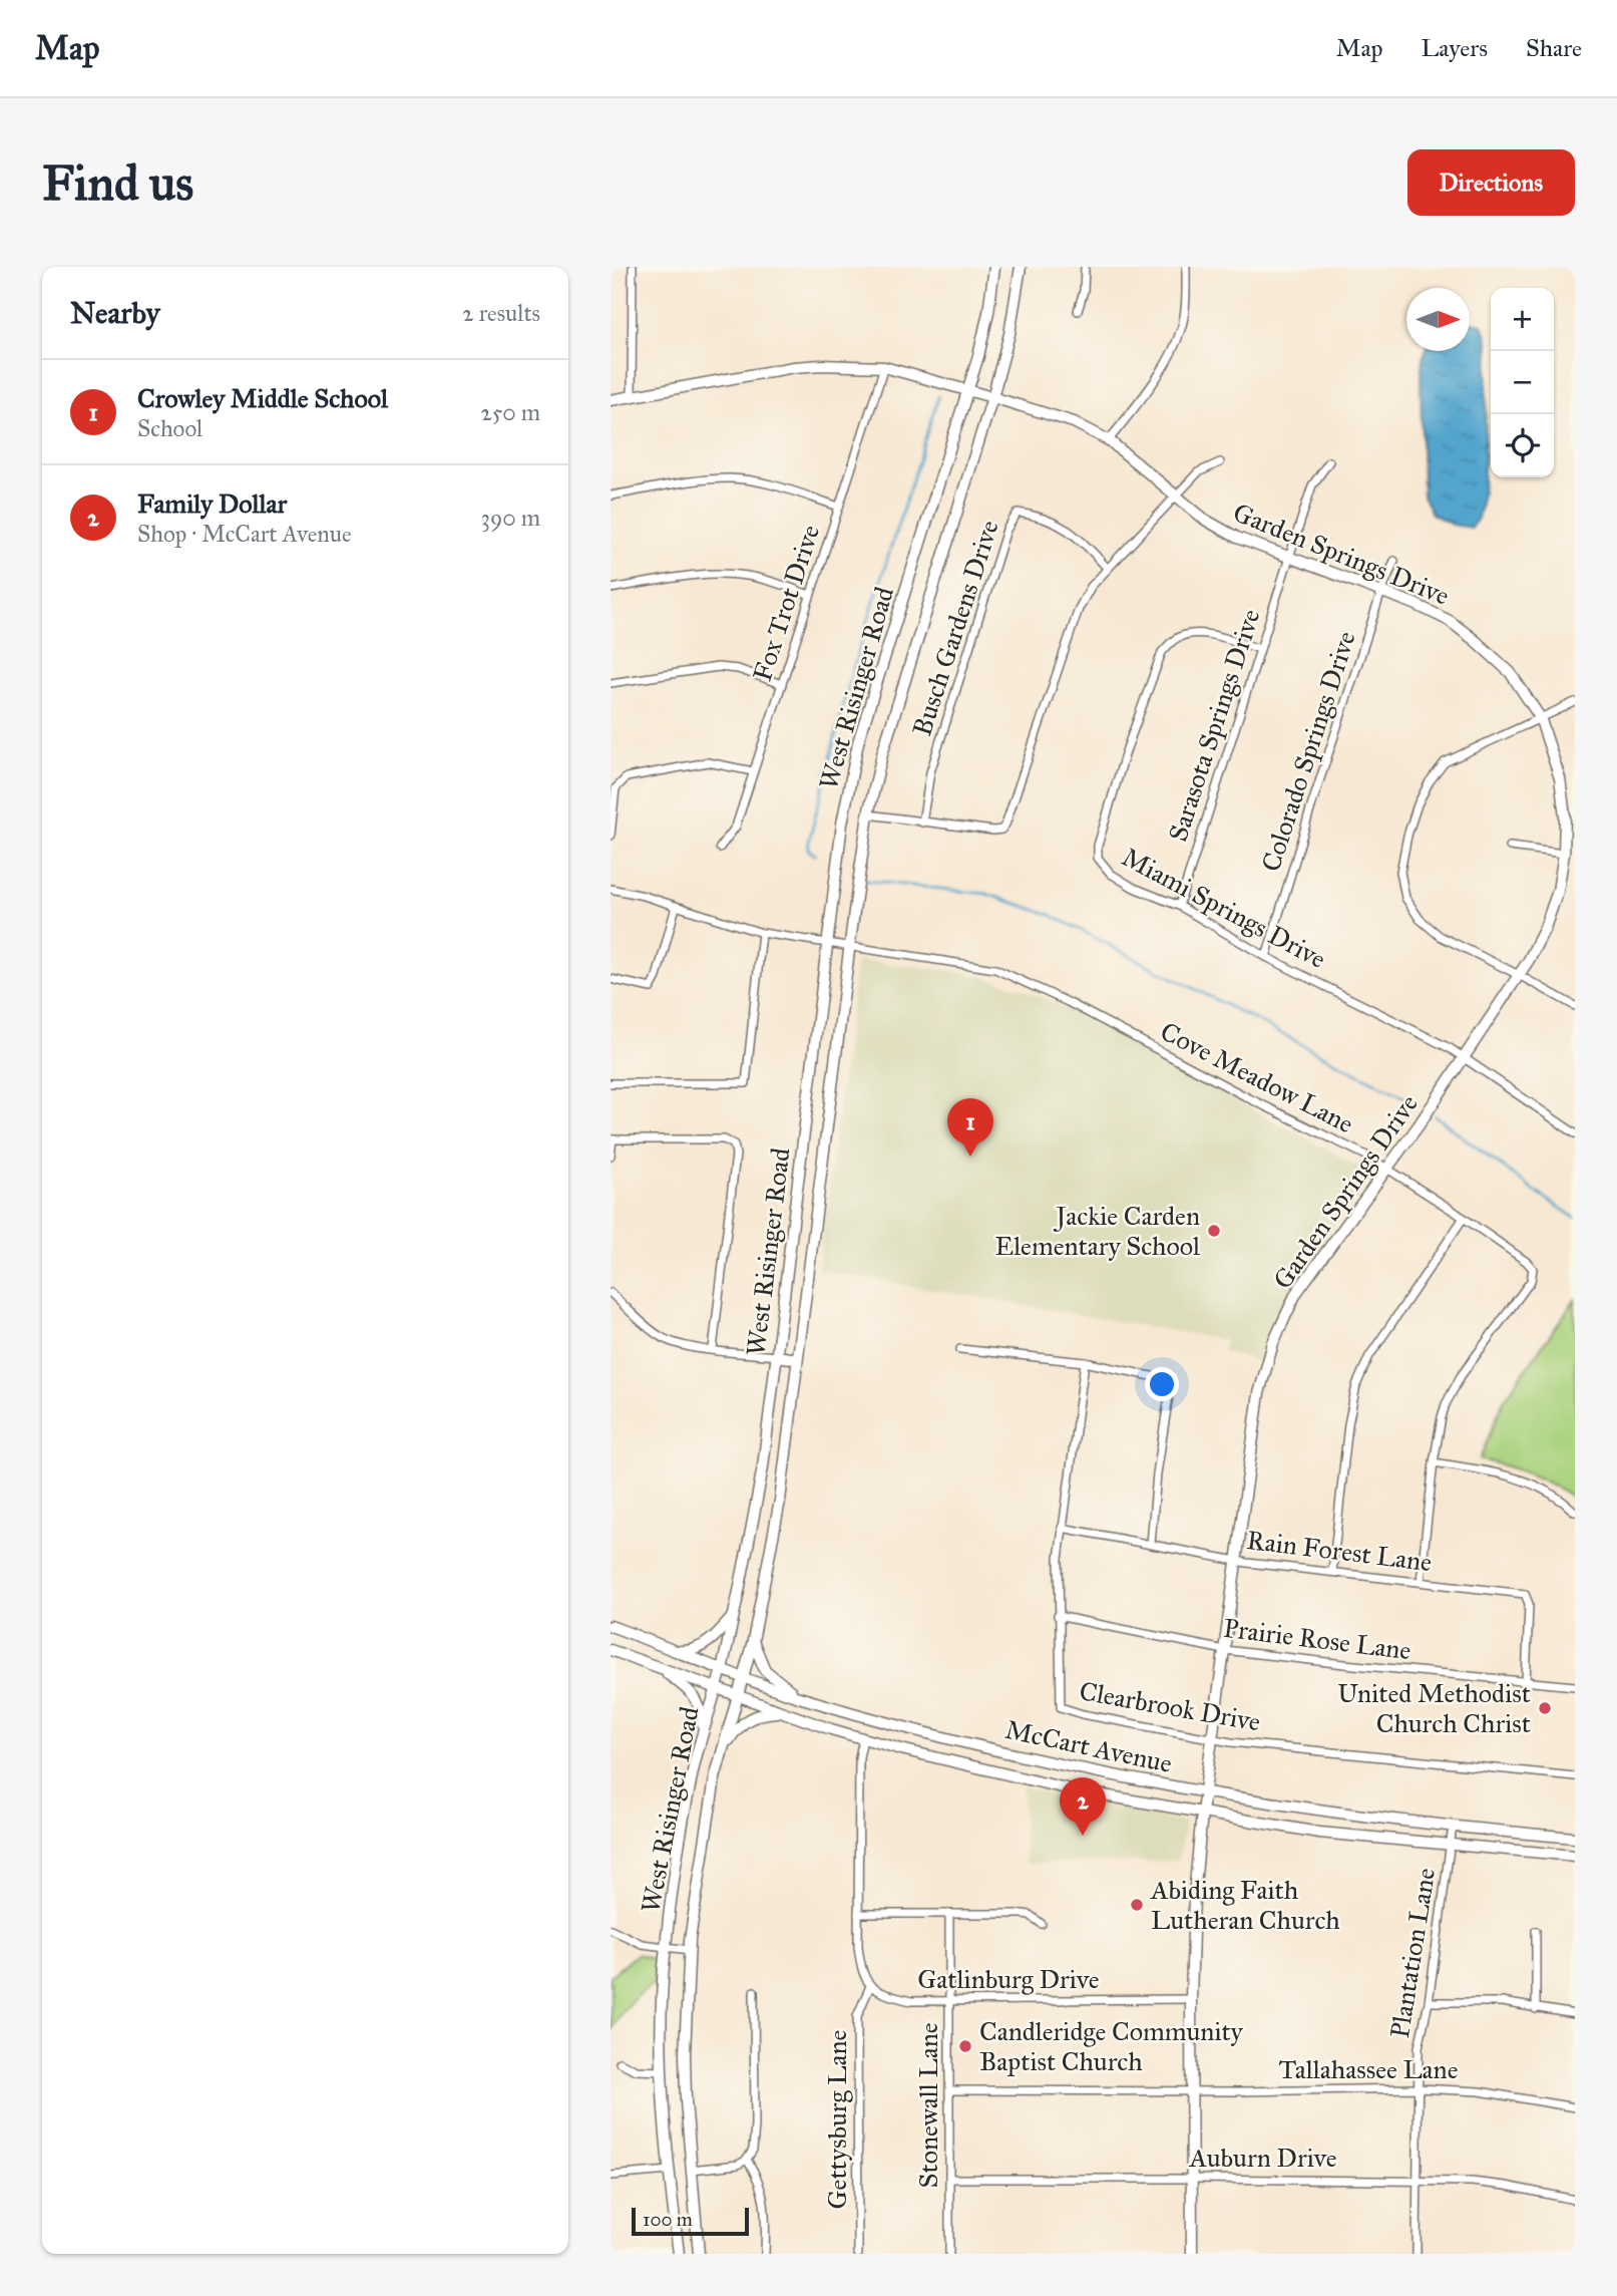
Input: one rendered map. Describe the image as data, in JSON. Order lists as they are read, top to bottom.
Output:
{
  "streets": {
    "main road": ["Garden Springs Drive", "West Risinger Road", "McCart Avenue"],
    "street": [
      "Fox Trot Drive",
      "Busch Gardens Drive",
      "Sarasota Springs Drive",
      "Colorado Springs Drive",
      "Miami Springs Drive",
      "Cove Meadow Lane",
      "Rain Forest Lane",
      "Prairie Rose Lane",
      "Clearbrook Drive",
      "Plantation Lane",
      "Gatlinburg Drive",
      "Tallahassee Lane",
      "Stonewall Lane",
      "Gettysburg Lane",
      "Auburn Drive"
    ]
  },
  "crossings": [
    ["Garden Springs Drive", "Fox Trot Drive"],
    ["Garden Springs Drive", "West Risinger Road"],
    ["Garden Springs Drive", "Sarasota Springs Drive"],
    ["Garden Springs Drive", "Colorado Springs Drive"],
    ["Garden Springs Drive", "Miami Springs Drive"],
    ["Garden Springs Drive", "Cove Meadow Lane"],
    ["Garden Springs Drive", "Rain Forest Lane"],
    ["Garden Springs Drive", "Prairie Rose Lane"],
    ["Garden Springs Drive", "Clearbrook Drive"],
    ["Garden Springs Drive", "McCart Avenue"],
    ["Garden Springs Drive", "Gatlinburg Drive"],
    ["Garden Springs Drive", "Tallahassee Lane"],
    ["Garden Springs Drive", "Auburn Drive"],
    ["West Risinger Road", "Cove Meadow Lane"],
    ["West Risinger Road", "McCart Avenue"],
    ["Sarasota Springs Drive", "Miami Springs Drive"],
    ["Colorado Springs Drive", "Miami Springs Drive"],
    ["Cove Meadow Lane", "Rain Forest Lane"],
    ["Rain Forest Lane", "Prairie Rose Lane"],
    ["Rain Forest Lane", "Clearbrook Drive"],
    ["Prairie Rose Lane", "Clearbrook Drive"],
    ["McCart Avenue", "Plantation Lane"],
    ["Plantation Lane", "Tallahassee Lane"],
    ["Plantation Lane", "Auburn Drive"],
    ["Gatlinburg Drive", "Stonewall Lane"],
    ["Gatlinburg Drive", "Gettysburg Lane"],
    ["Tallahassee Lane", "Stonewall Lane"],
    ["Stonewall Lane", "Auburn Drive"]
  ],
  "places": [
    "Jackie Carden Elementary School",
    "United Methodist Church Christ",
    "Abiding Faith Lutheran Church",
    "Candleridge Community Baptist Church"
  ],
  "scale_bar": "100 m",
  "north": "right",
  "page": {
    "header": "Map",
    "nav": ["Map", "Layers", "Share"],
    "buttons": "Directions",
    "title": "Find us",
    "heading": ["Nearby", "2 results"],
    "map_buttons": ["+", "−"],
    "list": [
      {
        "mark": "1",
        "name": "Crowley Middle School",
        "note": "School",
        "value": "250 m"
      },
      {
        "mark": "2",
        "name": "Family Dollar",
        "note": "Shop · McCart Avenue",
        "value": "390 m"
      }
    ],
    "pins": ["1", "2"],
    "scale": "100 m"
  }
}
